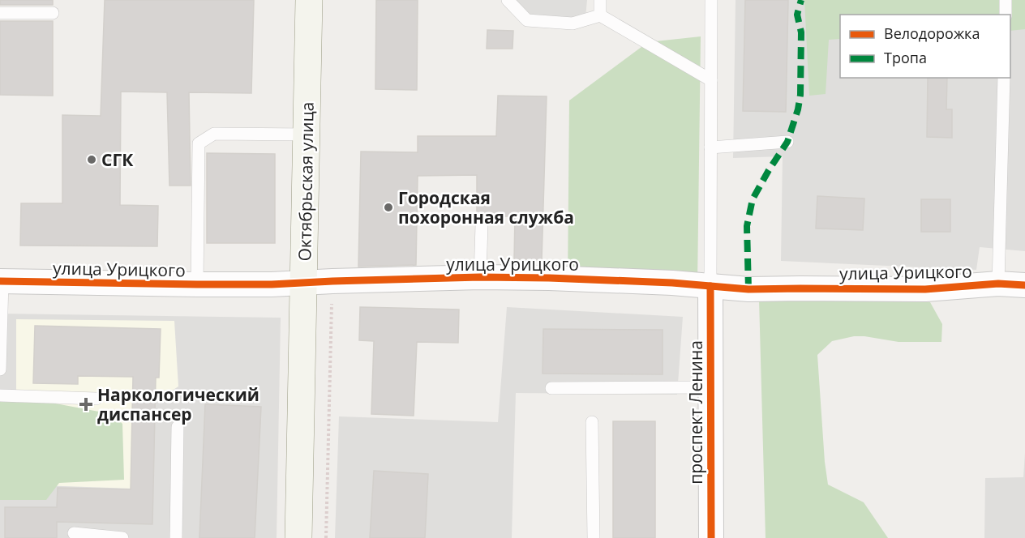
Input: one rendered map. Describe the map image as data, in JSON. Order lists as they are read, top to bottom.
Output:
{
  "streets": {
    "main road": ["Октябрьская улица"],
    "street": ["улица Урицкого", "проспект Ленина"]
  },
  "crossings": [
    ["Октябрьская улица", "улица Урицкого"],
    ["улица Урицкого", "проспект Ленина"]
  ],
  "places": {
    "other": ["СГК", "Городская похоронная служба"],
    "health": ["Наркологический диспансер"]
  },
  "legend": ["Велодорожка", "Тропа"]
}
